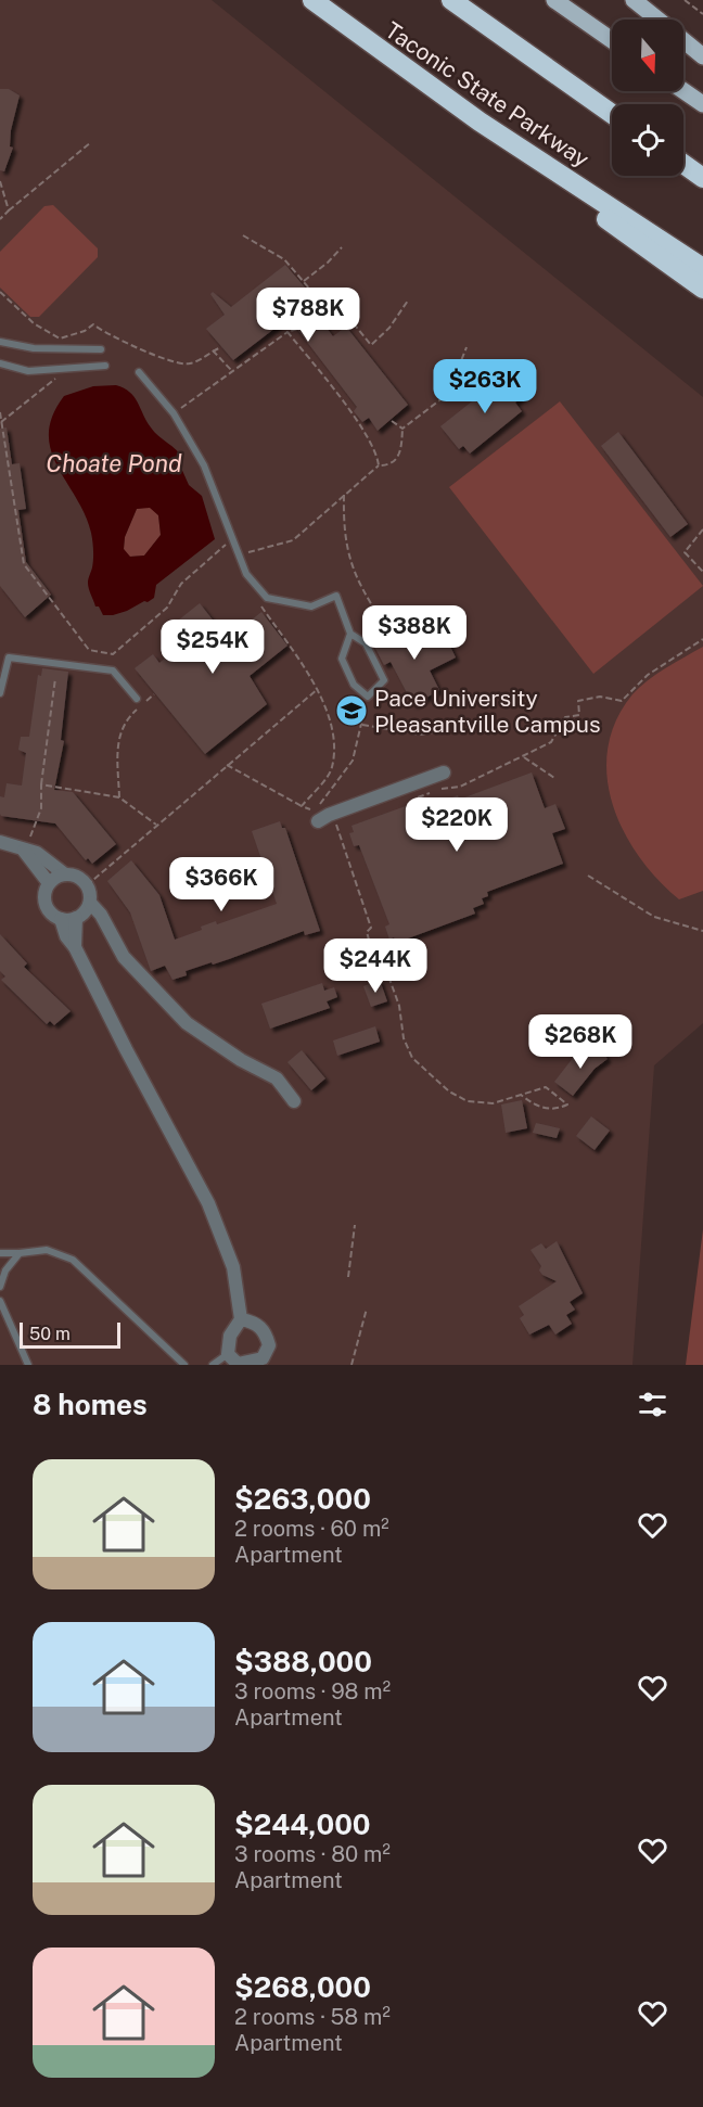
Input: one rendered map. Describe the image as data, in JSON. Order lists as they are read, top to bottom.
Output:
{
  "streets": {
    "highway": ["Taconic State Parkway"]
  },
  "water": ["Choate Pond"],
  "places": {
    "school or university": ["Pace University Pleasantville Campus"]
  },
  "scale_bar": "50 m",
  "north": "bottom",
  "page": {
    "price": [
      "$788K",
      "$263K",
      "$388K",
      "$254K",
      "$220K",
      "$366K",
      "$244K",
      "$268K"
    ],
    "scale": "50 m",
    "heading": "8 homes",
    "list": [
      {
        "name": "$263,000",
        "note": "2 rooms · 60 m² · Apartment"
      },
      {
        "name": "$388,000",
        "note": "3 rooms · 98 m² · Apartment"
      },
      {
        "name": "$244,000",
        "note": "3 rooms · 80 m² · Apartment"
      },
      {
        "name": "$268,000",
        "note": "2 rooms · 58 m² · Apartment"
      }
    ]
  }
}
